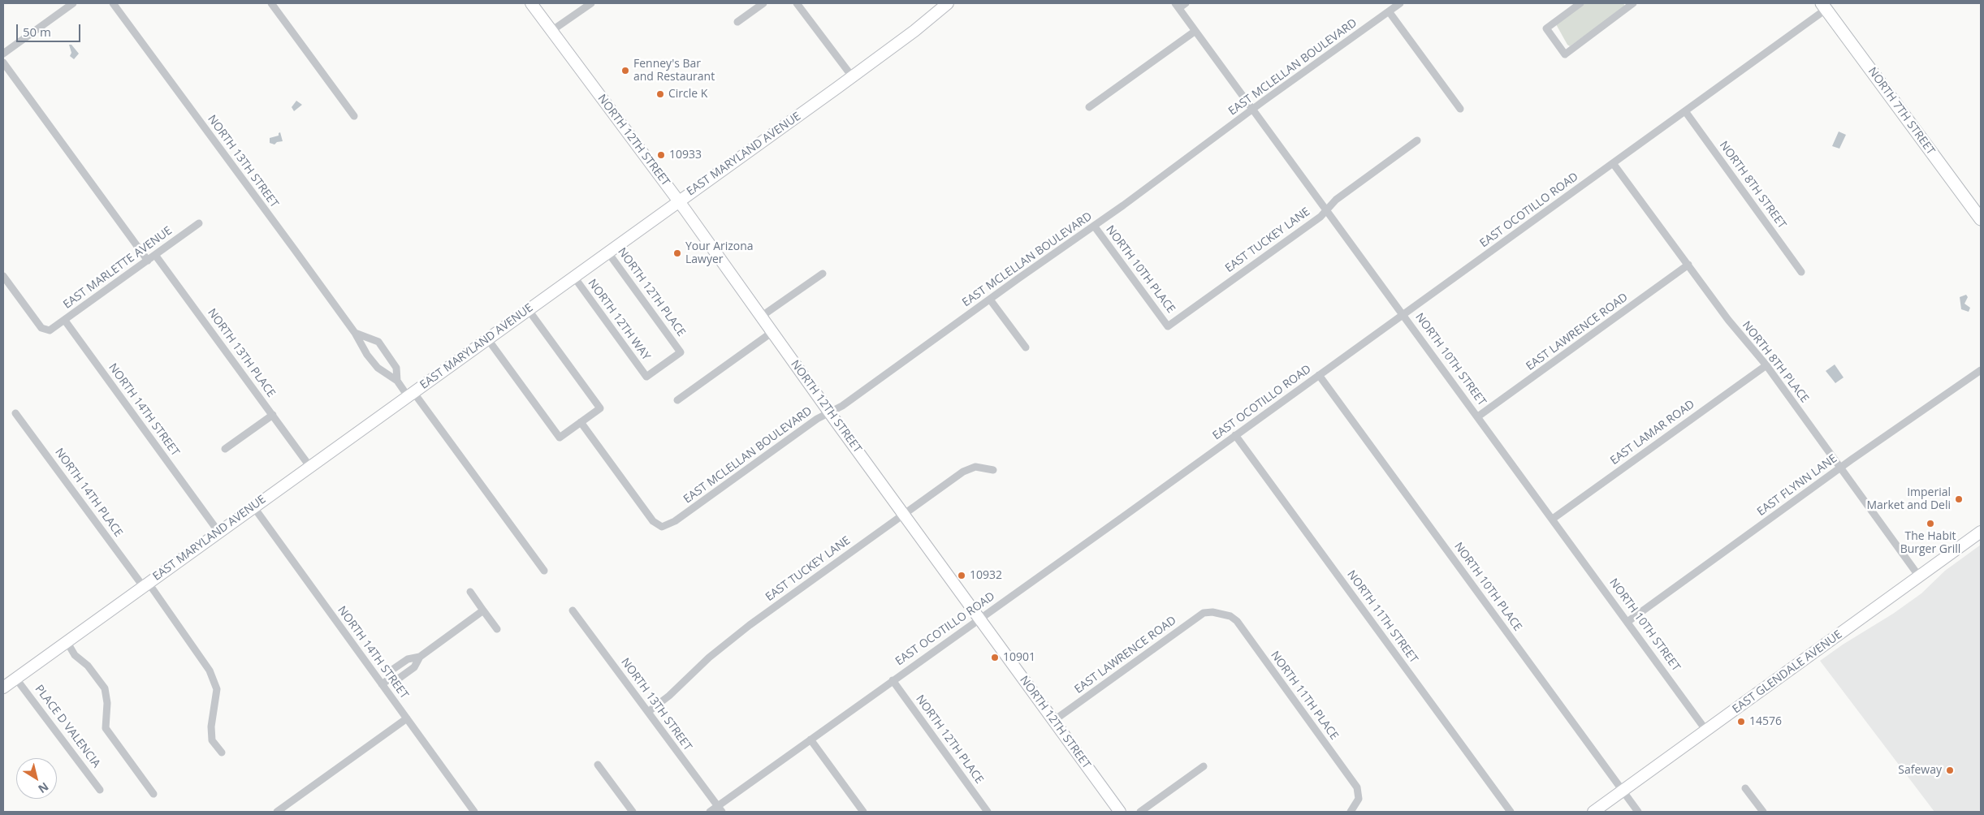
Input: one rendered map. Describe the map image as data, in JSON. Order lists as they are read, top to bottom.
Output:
{
  "streets": {
    "main road": ["NORTH 7TH STREET"],
    "street": [
      "EAST MCLELLAN BOULEVARD",
      "NORTH 12TH STREET",
      "EAST MARYLAND AVENUE",
      "NORTH 13TH STREET",
      "NORTH 8TH STREET",
      "EAST OCOTILLO ROAD",
      "EAST TUCKEY LANE",
      "EAST MARLETTE AVENUE",
      "NORTH 10TH PLACE",
      "NORTH 12TH PLACE",
      "NORTH 12TH WAY",
      "EAST LAWRENCE ROAD",
      "NORTH 13TH PLACE",
      "NORTH 10TH STREET",
      "NORTH 8TH PLACE",
      "NORTH 14TH STREET",
      "EAST LAMAR ROAD",
      "EAST FLYNN LANE",
      "NORTH 14TH PLACE",
      "NORTH 11TH STREET",
      "EAST GLENDALE AVENUE",
      "NORTH 11TH PLACE",
      "PLACE D VALENCIA"
    ]
  },
  "crossings": [
    ["EAST MCLELLAN BOULEVARD", "NORTH 12TH STREET"],
    ["EAST MCLELLAN BOULEVARD", "NORTH 10TH PLACE"],
    ["EAST MCLELLAN BOULEVARD", "NORTH 10TH STREET"],
    ["NORTH 7TH STREET", "EAST OCOTILLO ROAD"],
    ["NORTH 12TH STREET", "EAST MARYLAND AVENUE"],
    ["NORTH 12TH STREET", "EAST OCOTILLO ROAD"],
    ["NORTH 12TH STREET", "EAST TUCKEY LANE"],
    ["NORTH 12TH STREET", "EAST LAWRENCE ROAD"],
    ["EAST MARYLAND AVENUE", "NORTH 13TH STREET"],
    ["EAST MARYLAND AVENUE", "NORTH 12TH PLACE"],
    ["EAST MARYLAND AVENUE", "NORTH 12TH WAY"],
    ["EAST MARYLAND AVENUE", "NORTH 13TH PLACE"],
    ["EAST MARYLAND AVENUE", "NORTH 14TH STREET"],
    ["EAST MARYLAND AVENUE", "NORTH 14TH PLACE"],
    ["EAST MARYLAND AVENUE", "PLACE D VALENCIA"],
    ["NORTH 13TH STREET", "EAST OCOTILLO ROAD"],
    ["NORTH 13TH STREET", "EAST TUCKEY LANE"],
    ["NORTH 8TH STREET", "EAST OCOTILLO ROAD"],
    ["EAST OCOTILLO ROAD", "NORTH 10TH PLACE"],
    ["EAST OCOTILLO ROAD", "NORTH 12TH PLACE"],
    ["EAST OCOTILLO ROAD", "NORTH 10TH STREET"],
    ["EAST OCOTILLO ROAD", "NORTH 8TH PLACE"],
    ["EAST OCOTILLO ROAD", "NORTH 11TH STREET"],
    ["EAST TUCKEY LANE", "NORTH 10TH PLACE"],
    ["EAST TUCKEY LANE", "NORTH 10TH STREET"],
    ["EAST MARLETTE AVENUE", "NORTH 13TH PLACE"],
    ["EAST MARLETTE AVENUE", "NORTH 14TH STREET"],
    ["NORTH 10TH PLACE", "EAST GLENDALE AVENUE"],
    ["NORTH 12TH PLACE", "NORTH 12TH WAY"],
    ["EAST LAWRENCE ROAD", "NORTH 10TH STREET"],
    ["EAST LAWRENCE ROAD", "NORTH 8TH PLACE"],
    ["EAST LAWRENCE ROAD", "NORTH 11TH PLACE"],
    ["NORTH 10TH STREET", "EAST LAMAR ROAD"],
    ["NORTH 10TH STREET", "EAST FLYNN LANE"],
    ["NORTH 10TH STREET", "EAST GLENDALE AVENUE"],
    ["NORTH 8TH PLACE", "EAST LAMAR ROAD"],
    ["NORTH 8TH PLACE", "EAST FLYNN LANE"],
    ["NORTH 8TH PLACE", "EAST GLENDALE AVENUE"]
  ],
  "places": [
    "Fenney's Bar and Restaurant",
    "Circle K",
    "10933",
    "Your Arizona Lawyer",
    "Imperial Market and Deli",
    "The Habit Burger Grill",
    "10932",
    "10901",
    "14576",
    "Safeway"
  ],
  "scale_bar": "50 m",
  "north": "bottom right"
}
